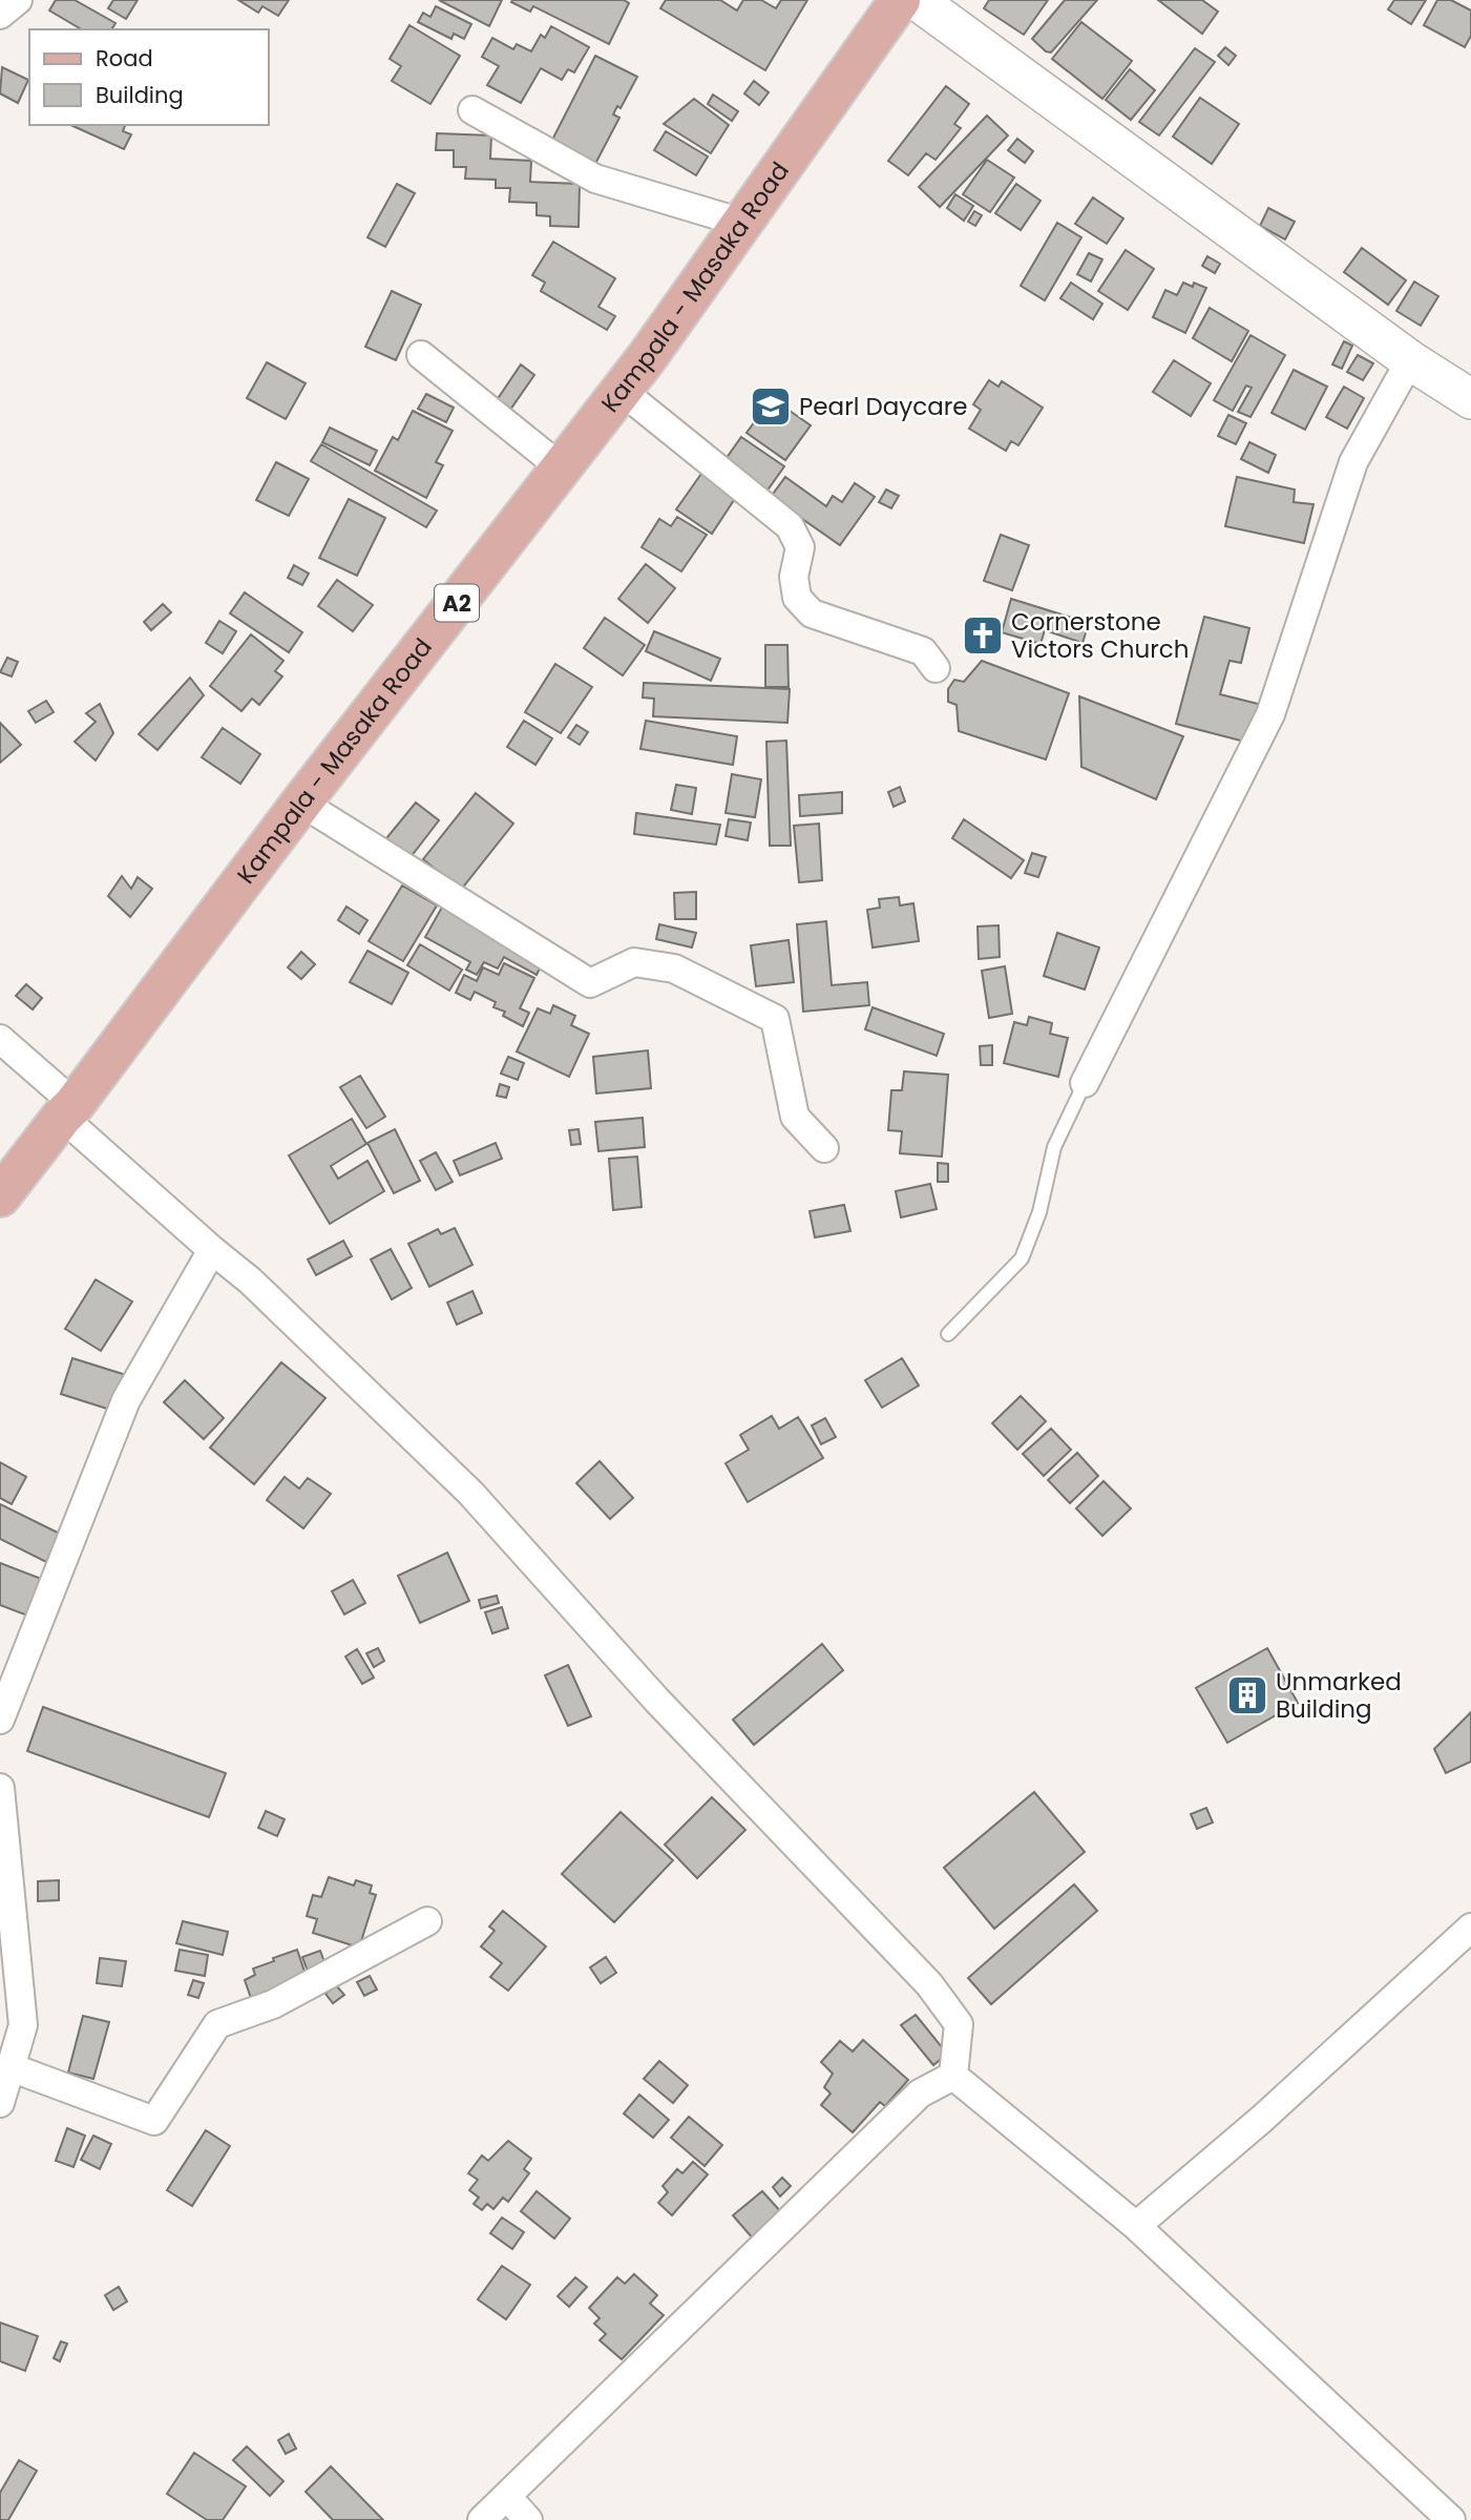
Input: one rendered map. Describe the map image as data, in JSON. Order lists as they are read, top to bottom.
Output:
{
  "streets": {
    "main road": ["Kampala - Masaka Road", "A2"]
  },
  "places": {
    "school or university": ["Pearl Daycare"],
    "church": ["Cornerstone Victors Church"],
    "building": ["Unmarked Building"]
  },
  "legend": ["Road", "Building"]
}
